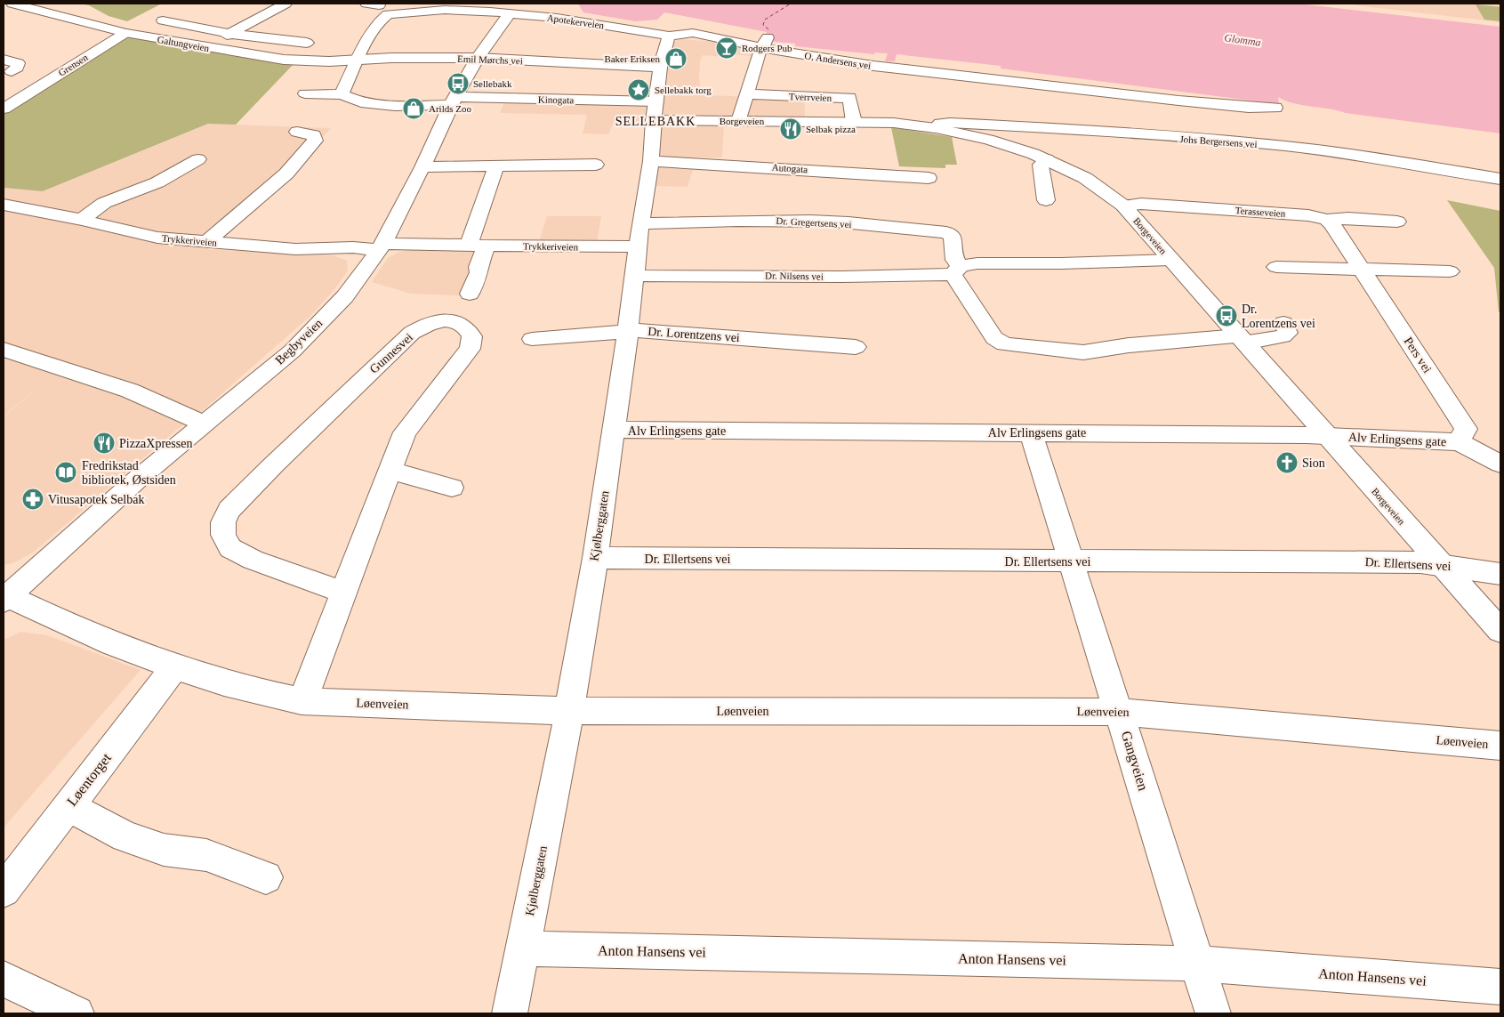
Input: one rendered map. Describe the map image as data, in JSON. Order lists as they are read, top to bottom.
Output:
{
  "streets": {
    "street": [
      "Apotekerveien",
      "Galtungveien",
      "Emil Mørchs vei",
      "O. Andersens vei",
      "Grensen",
      "Tverrveien",
      "Kinogata",
      "Borgeveien",
      "Johs Bergersens vei",
      "Autogata",
      "Terasseveien",
      "Dr. Gregertsens vei",
      "Trykkeriveien",
      "Dr. Nilsens vei",
      "Dr. Lorentzens vei",
      "Begbyveien",
      "Gunnesvei",
      "Pers vei",
      "Alv Erlingsens gate",
      "Kjølberggaten",
      "Dr. Ellertsens vei",
      "Løenveien",
      "Gangveien",
      "Løentorget",
      "Anton Hansens vei"
    ]
  },
  "crossings": [
    ["Apotekerveien", "O. Andersens vei"],
    ["Apotekerveien", "Begbyveien"],
    ["Apotekerveien", "Kjølberggaten"],
    ["Galtungveien", "Emil Mørchs vei"],
    ["Galtungveien", "Grensen"],
    ["Emil Mørchs vei", "Begbyveien"],
    ["Emil Mørchs vei", "Kjølberggaten"],
    ["Tverrveien", "Borgeveien"],
    ["Kinogata", "Borgeveien"],
    ["Kinogata", "Begbyveien"],
    ["Kinogata", "Kjølberggaten"],
    ["Borgeveien", "Johs Bergersens vei"],
    ["Borgeveien", "Terasseveien"],
    ["Borgeveien", "Dr. Nilsens vei"],
    ["Borgeveien", "Alv Erlingsens gate"],
    ["Borgeveien", "Kjølberggaten"],
    ["Borgeveien", "Dr. Ellertsens vei"],
    ["Autogata", "Kjølberggaten"],
    ["Terasseveien", "Pers vei"],
    ["Dr. Gregertsens vei", "Dr. Nilsens vei"],
    ["Dr. Gregertsens vei", "Kjølberggaten"],
    ["Trykkeriveien", "Begbyveien"],
    ["Trykkeriveien", "Kjølberggaten"],
    ["Dr. Nilsens vei", "Kjølberggaten"],
    ["Dr. Lorentzens vei", "Kjølberggaten"],
    ["Begbyveien", "Løenveien"],
    ["Gunnesvei", "Løenveien"],
    ["Pers vei", "Alv Erlingsens gate"],
    ["Alv Erlingsens gate", "Kjølberggaten"],
    ["Alv Erlingsens gate", "Gangveien"],
    ["Kjølberggaten", "Dr. Ellertsens vei"],
    ["Kjølberggaten", "Løenveien"],
    ["Kjølberggaten", "Anton Hansens vei"],
    ["Dr. Ellertsens vei", "Gangveien"],
    ["Løenveien", "Gangveien"],
    ["Løenveien", "Løentorget"],
    ["Gangveien", "Anton Hansens vei"]
  ],
  "districts": ["SELLEBAKK"],
  "water": ["Glomma"],
  "places": {
    "bar": ["Rodgers Pub"],
    "shop": ["Baker Eriksen", "Arilds Zoo"],
    "bus stop": ["Sellebakk", "Dr. Lorentzens vei"],
    "place": ["Sellebakk torg"],
    "restaurant": ["Selbak pizza", "PizzaXpressen"],
    "church": ["Sion"],
    "library": ["Fredrikstad bibliotek, Østsiden"],
    "pharmacy": ["Vitusapotek Selbak"]
  }
}
